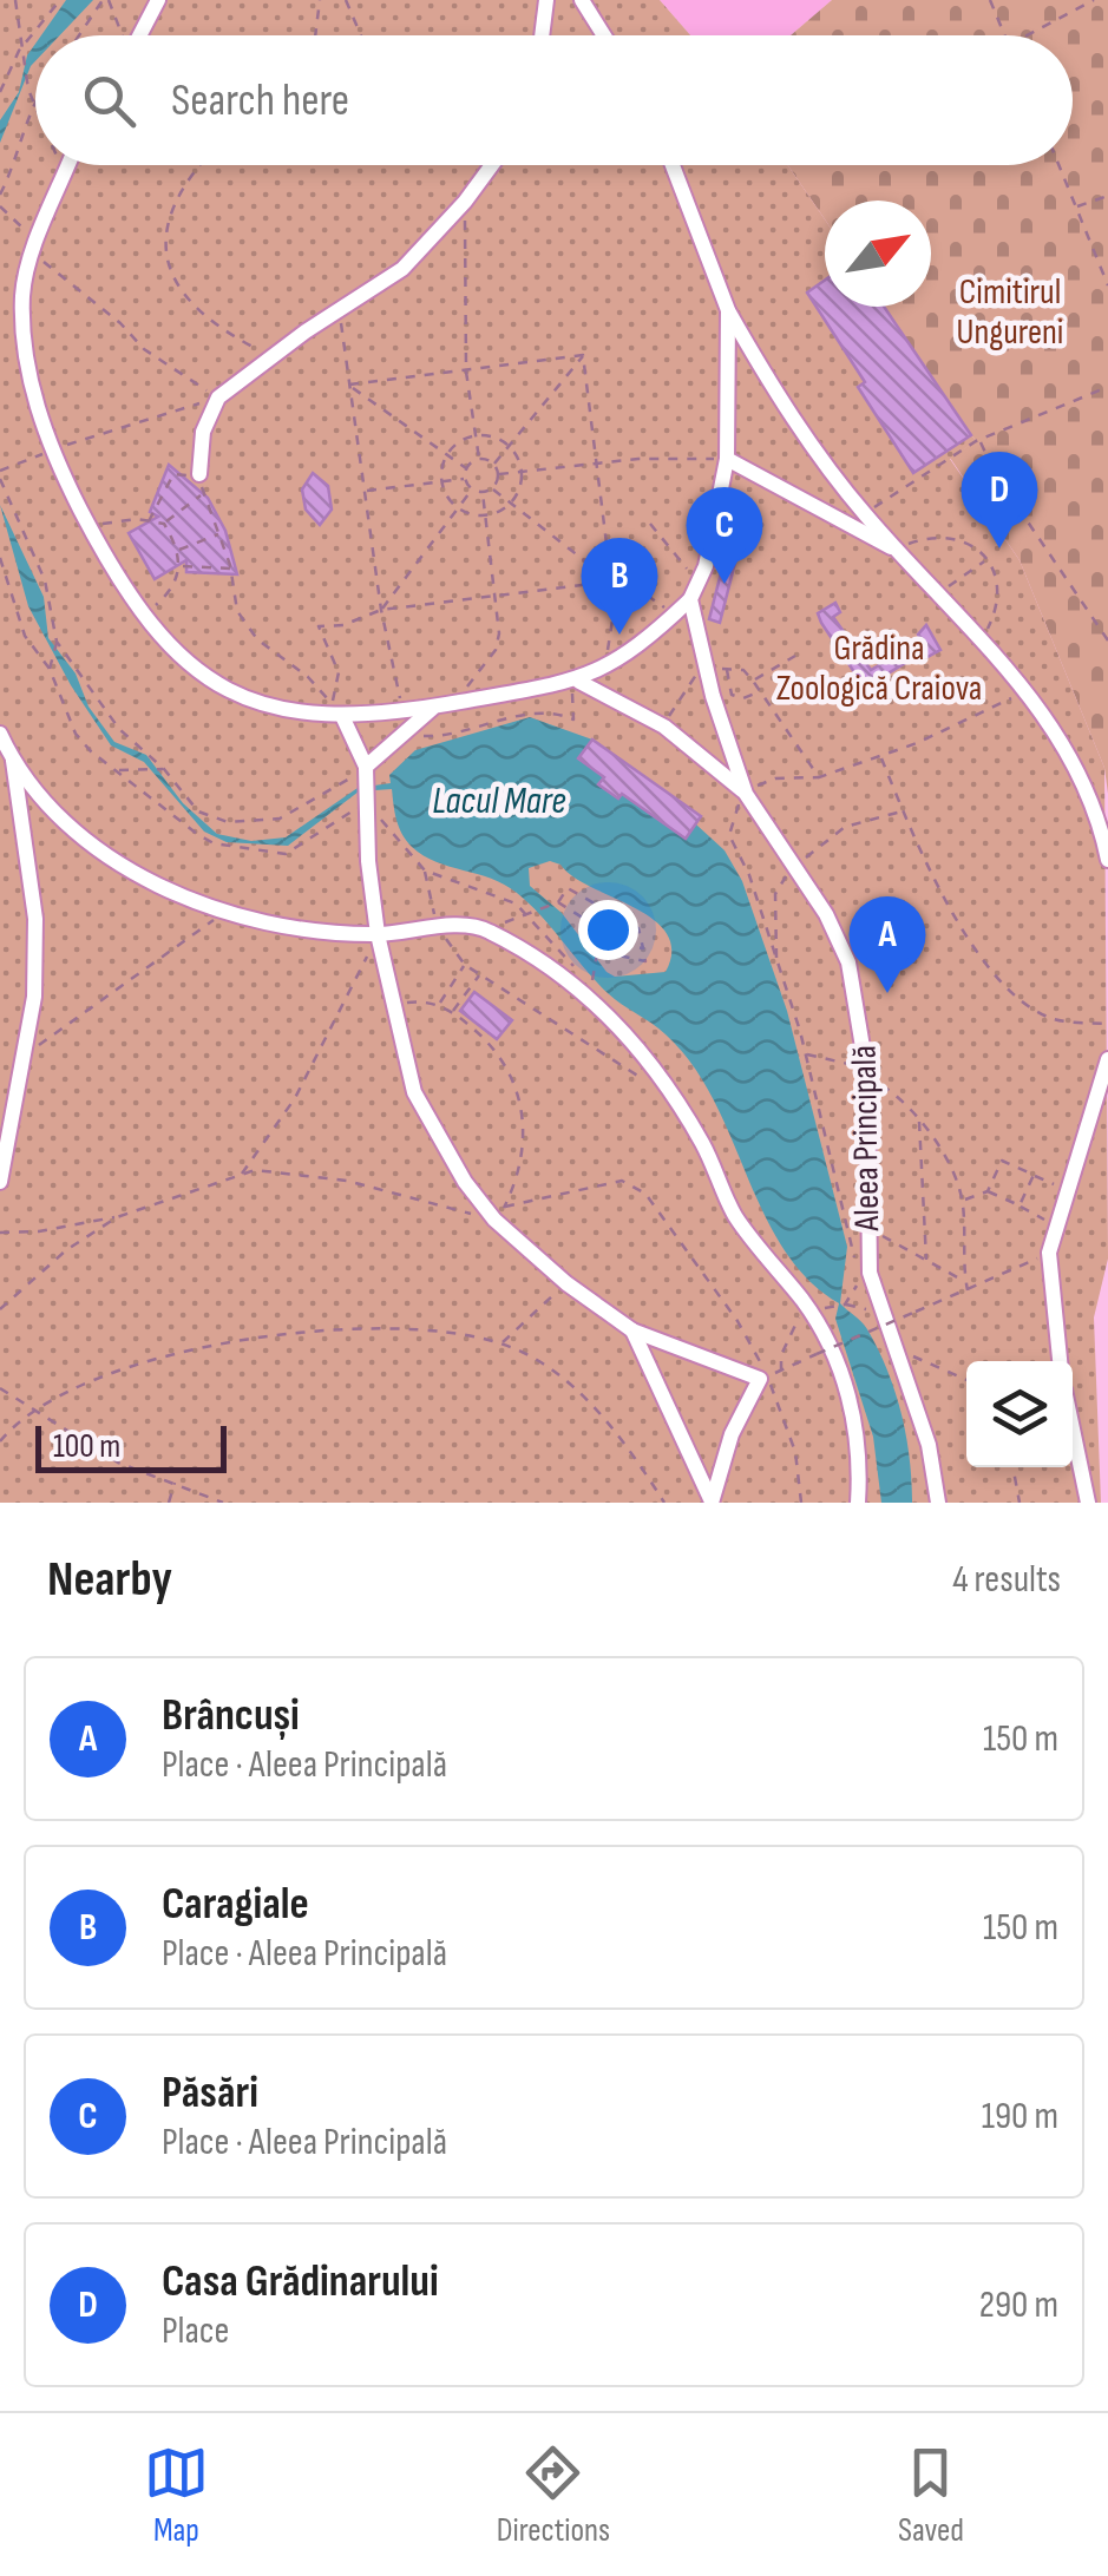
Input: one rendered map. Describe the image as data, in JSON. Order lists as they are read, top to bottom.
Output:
{
  "streets": {
    "street": ["Aleea Principală"]
  },
  "water": ["Lacul Mare"],
  "parks": ["Cimitirul Ungureni", "Grădina Zoologică Craiova"],
  "scale_bar": "100 m",
  "north": "top right",
  "page": {
    "search": "Search here",
    "pins": [
      "D",
      "C",
      "B",
      "A"
    ],
    "scale": "100 m",
    "heading": ["Nearby", "4 results"],
    "list": [
      {
        "mark": "A",
        "name": "Brâncuși",
        "note": "Place · Aleea Principală",
        "value": "150 m"
      },
      {
        "mark": "B",
        "name": "Caragiale",
        "note": "Place · Aleea Principală",
        "value": "150 m"
      },
      {
        "mark": "C",
        "name": "Păsări",
        "note": "Place · Aleea Principală",
        "value": "190 m"
      },
      {
        "mark": "D",
        "name": "Casa Grădinarului",
        "note": "Place",
        "value": "290 m"
      }
    ],
    "nav": ["Map", "Directions", "Saved"]
  }
}
